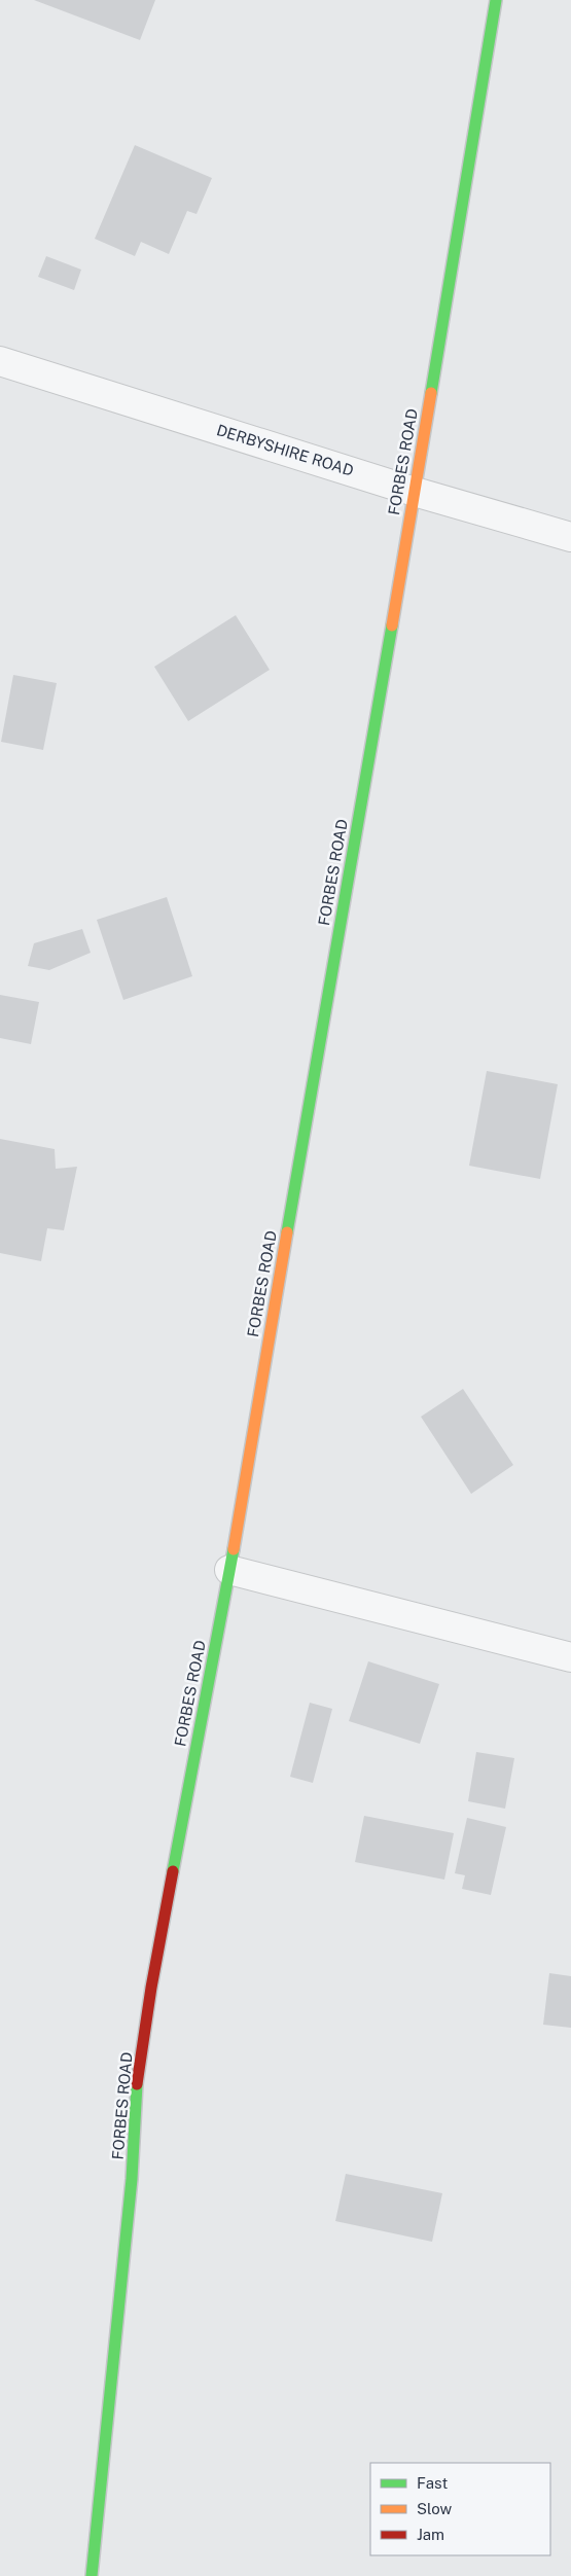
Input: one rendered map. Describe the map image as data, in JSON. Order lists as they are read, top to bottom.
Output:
{
  "streets": {
    "main road": ["FORBES ROAD"],
    "street": ["DERBYSHIRE ROAD"]
  },
  "crossings": [
    ["DERBYSHIRE ROAD", "FORBES ROAD"]
  ],
  "legend": ["Fast", "Slow", "Jam"]
}
